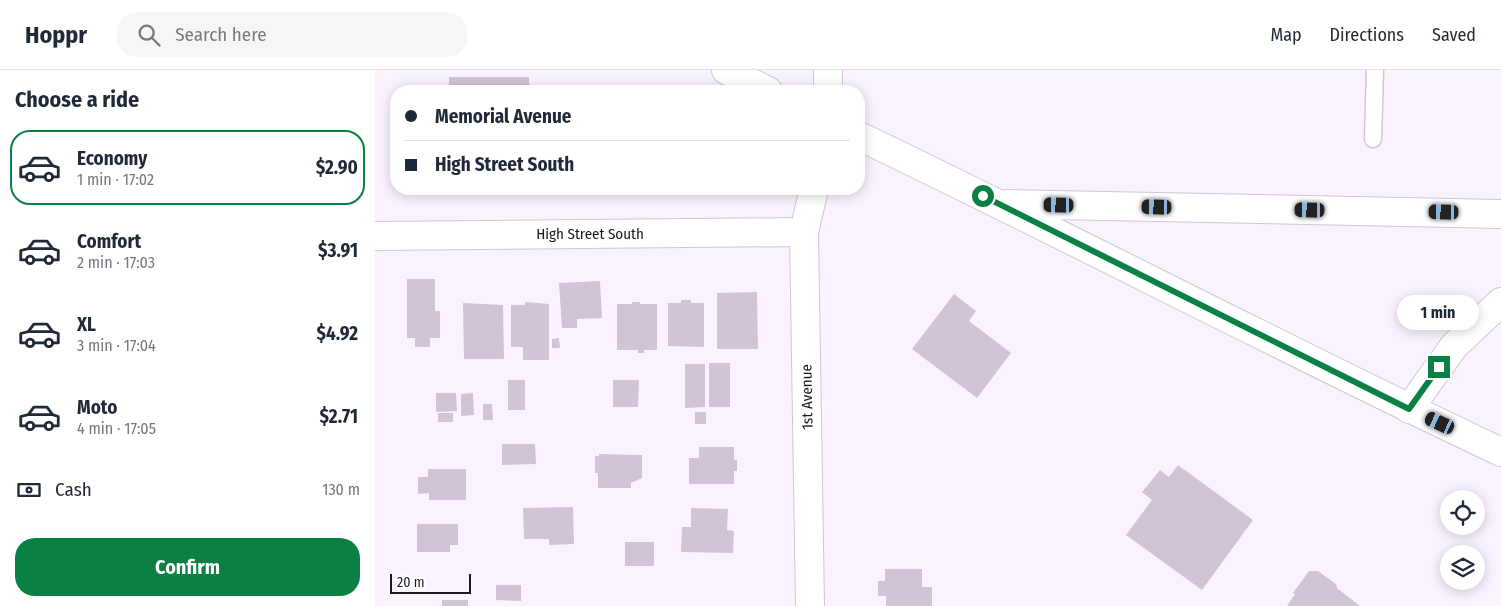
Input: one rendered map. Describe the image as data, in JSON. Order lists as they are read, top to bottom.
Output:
{
  "streets": {
    "main road": ["High Street South", "1st Avenue"]
  },
  "crossings": [
    ["High Street South", "1st Avenue"]
  ],
  "scale_bar": "20 m",
  "page": {
    "header": "Hoppr",
    "search": "Search here",
    "nav": ["Map", "Directions", "Saved"],
    "heading": "Choose a ride",
    "banner": ["Memorial Avenue", "High Street South"],
    "list": [
      {
        "name": "Economy",
        "note": "1 min · 17:02",
        "value": "$2.90"
      },
      {
        "name": "Comfort",
        "note": "2 min · 17:03",
        "value": "$3.91"
      },
      {
        "name": "XL",
        "note": "3 min · 17:04",
        "value": "$4.92"
      },
      {
        "name": "Moto",
        "note": "4 min · 17:05",
        "value": "$2.71"
      }
    ],
    "bubble": "1 min",
    "pay": ["Cash", "130 m"],
    "buttons": "Confirm",
    "scale": "20 m"
  }
}
